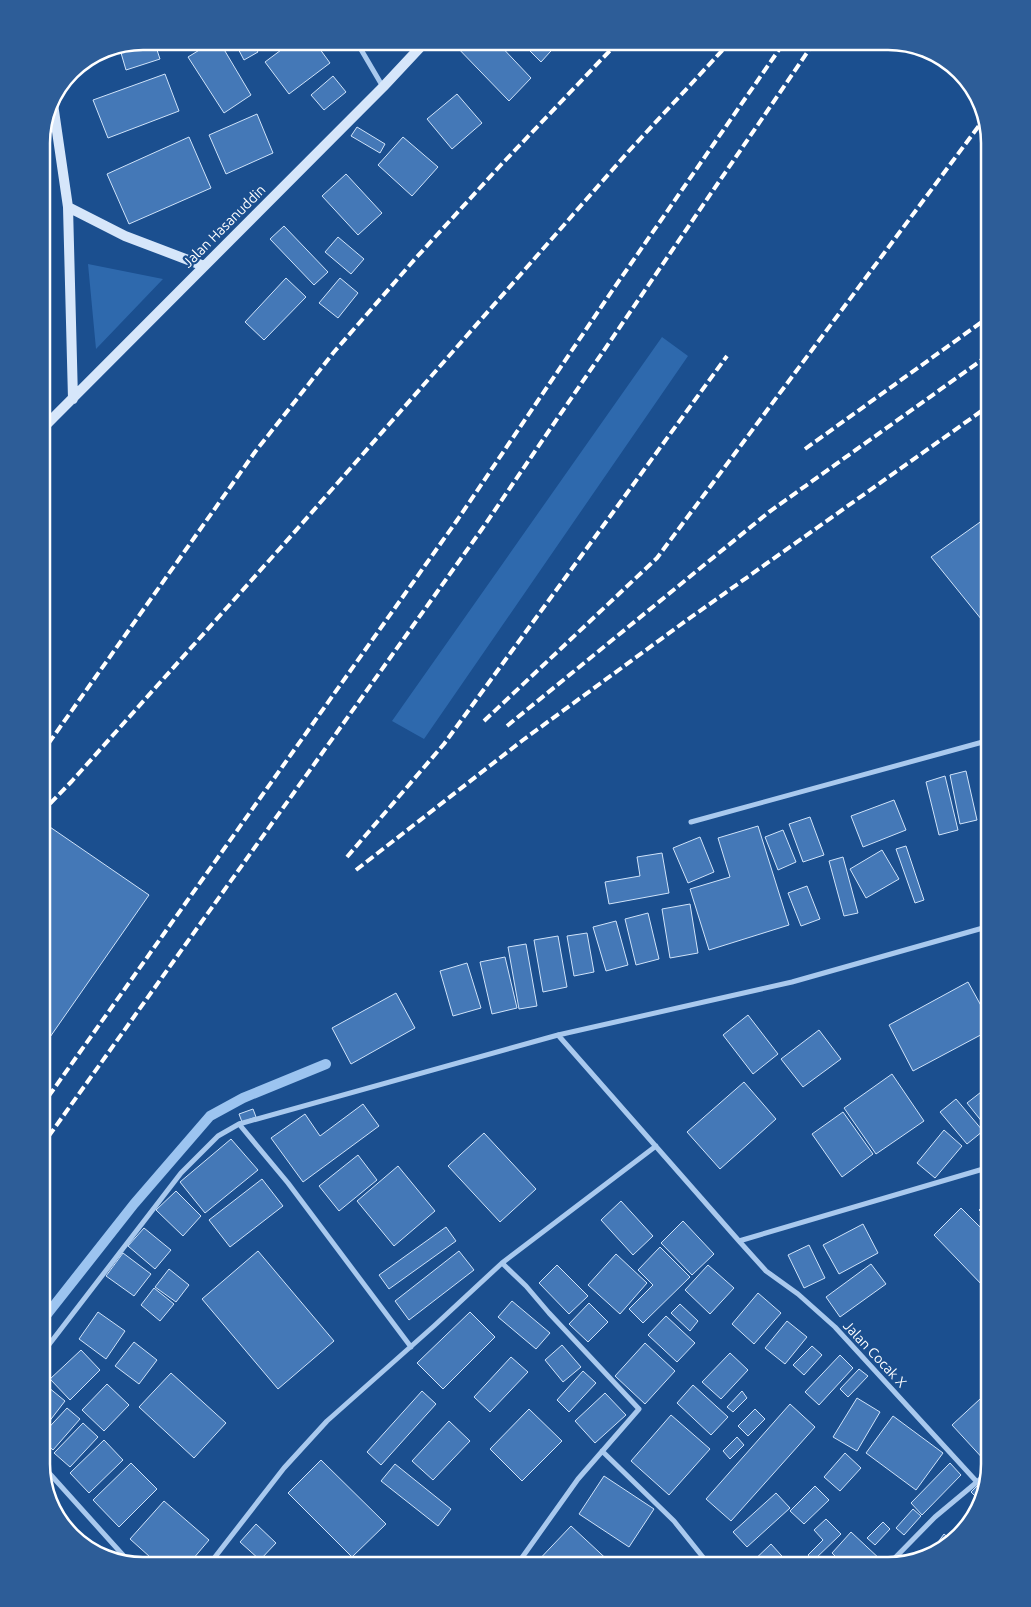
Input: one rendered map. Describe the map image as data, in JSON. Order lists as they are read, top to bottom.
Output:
{
  "streets": {
    "main road": ["Jalan Hasanuddin"],
    "street": ["Jalan Cocak X"]
  }
}
